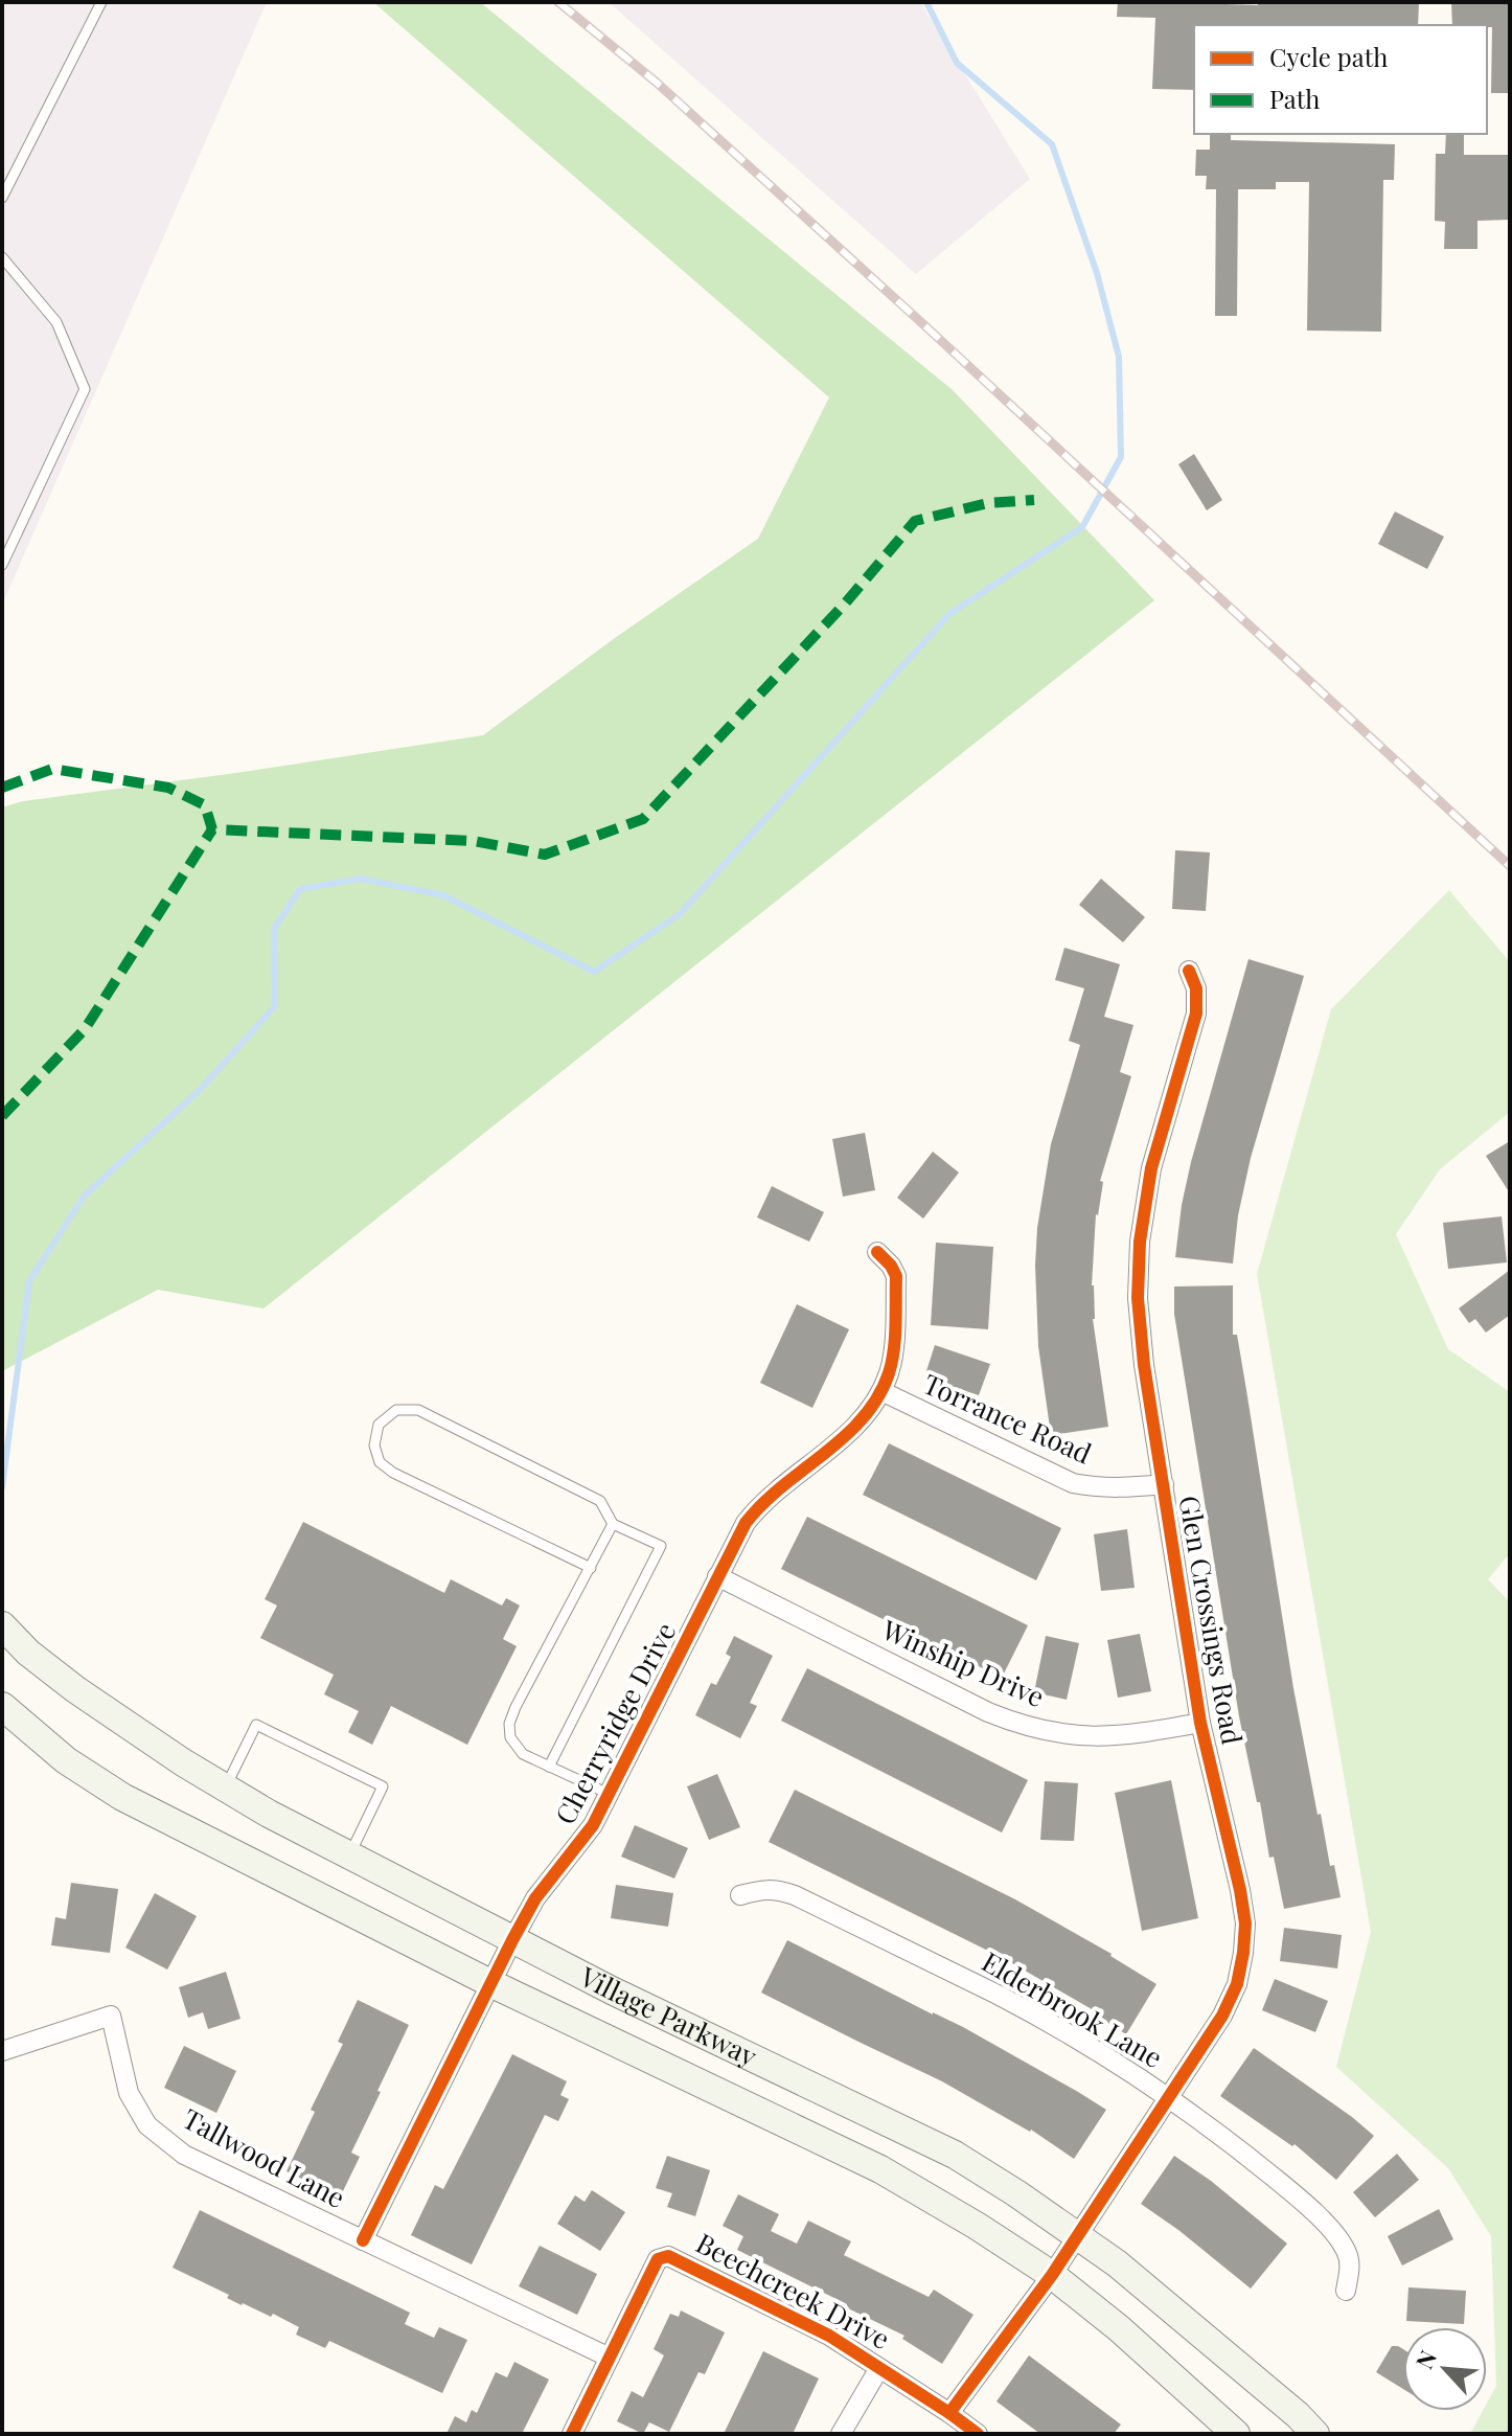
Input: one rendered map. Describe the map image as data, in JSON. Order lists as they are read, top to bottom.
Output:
{
  "streets": {
    "main road": ["Village Parkway"],
    "street": [
      "Torrance Road",
      "Glen Crossings Road",
      "Winship Drive",
      "Cherryridge Drive",
      "Elderbrook Lane",
      "Tallwood Lane",
      "Beechcreek Drive"
    ]
  },
  "crossings": [
    ["Torrance Road", "Glen Crossings Road"],
    ["Torrance Road", "Cherryridge Drive"],
    ["Glen Crossings Road", "Winship Drive"],
    ["Glen Crossings Road", "Elderbrook Lane"],
    ["Glen Crossings Road", "Village Parkway"],
    ["Glen Crossings Road", "Beechcreek Drive"],
    ["Winship Drive", "Cherryridge Drive"],
    ["Cherryridge Drive", "Village Parkway"],
    ["Cherryridge Drive", "Tallwood Lane"],
    ["Tallwood Lane", "Beechcreek Drive"]
  ],
  "legend": ["Cycle path", "Path"],
  "north": "top left"
}
